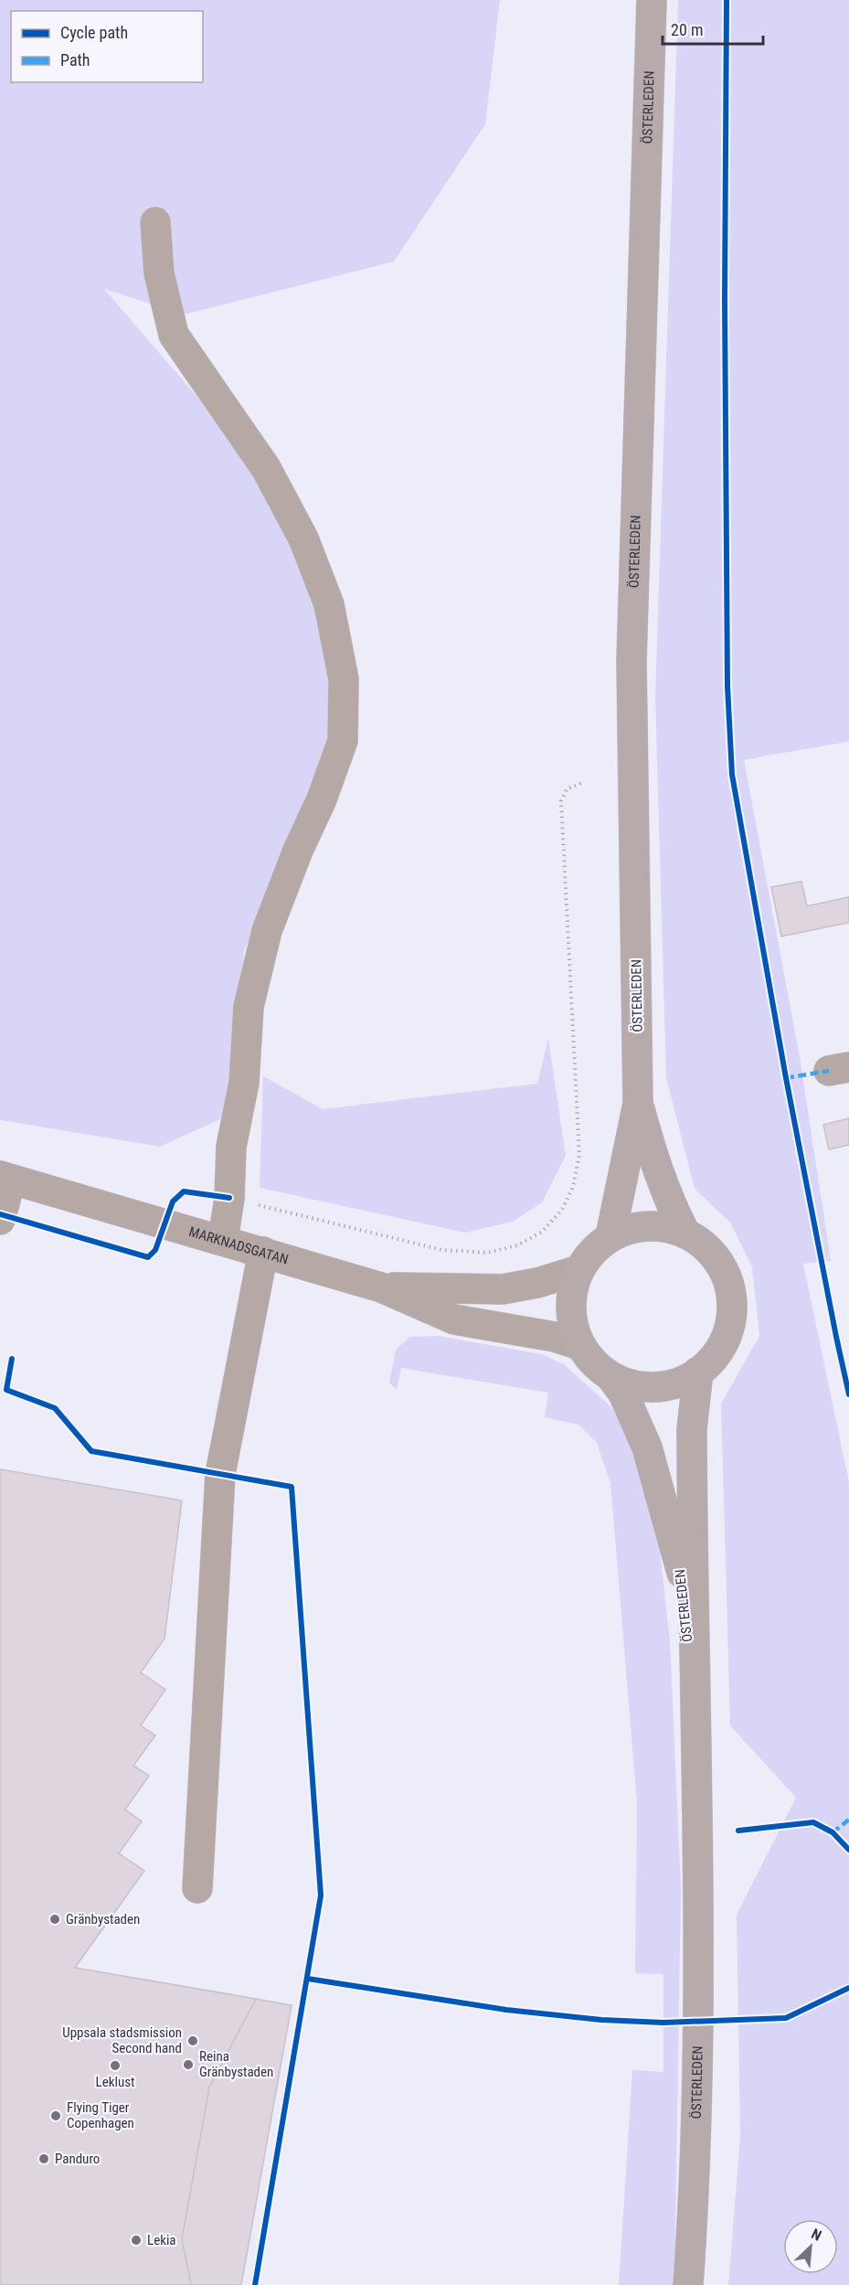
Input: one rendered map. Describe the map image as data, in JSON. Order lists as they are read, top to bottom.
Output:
{
  "streets": {
    "main road": ["ÖSTERLEDEN"],
    "street": ["MARKNADSGATAN"]
  },
  "crossings": [
    ["ÖSTERLEDEN", "MARKNADSGATAN"]
  ],
  "places": [
    "Gränbystaden",
    "Uppsala stadsmission Second hand",
    "Reina Gränbystaden",
    "Leklust",
    "Flying Tiger Copenhagen",
    "Panduro",
    "Lekia"
  ],
  "legend": ["Cycle path", "Path"],
  "scale_bar": "20 m",
  "north": "top right"
}
